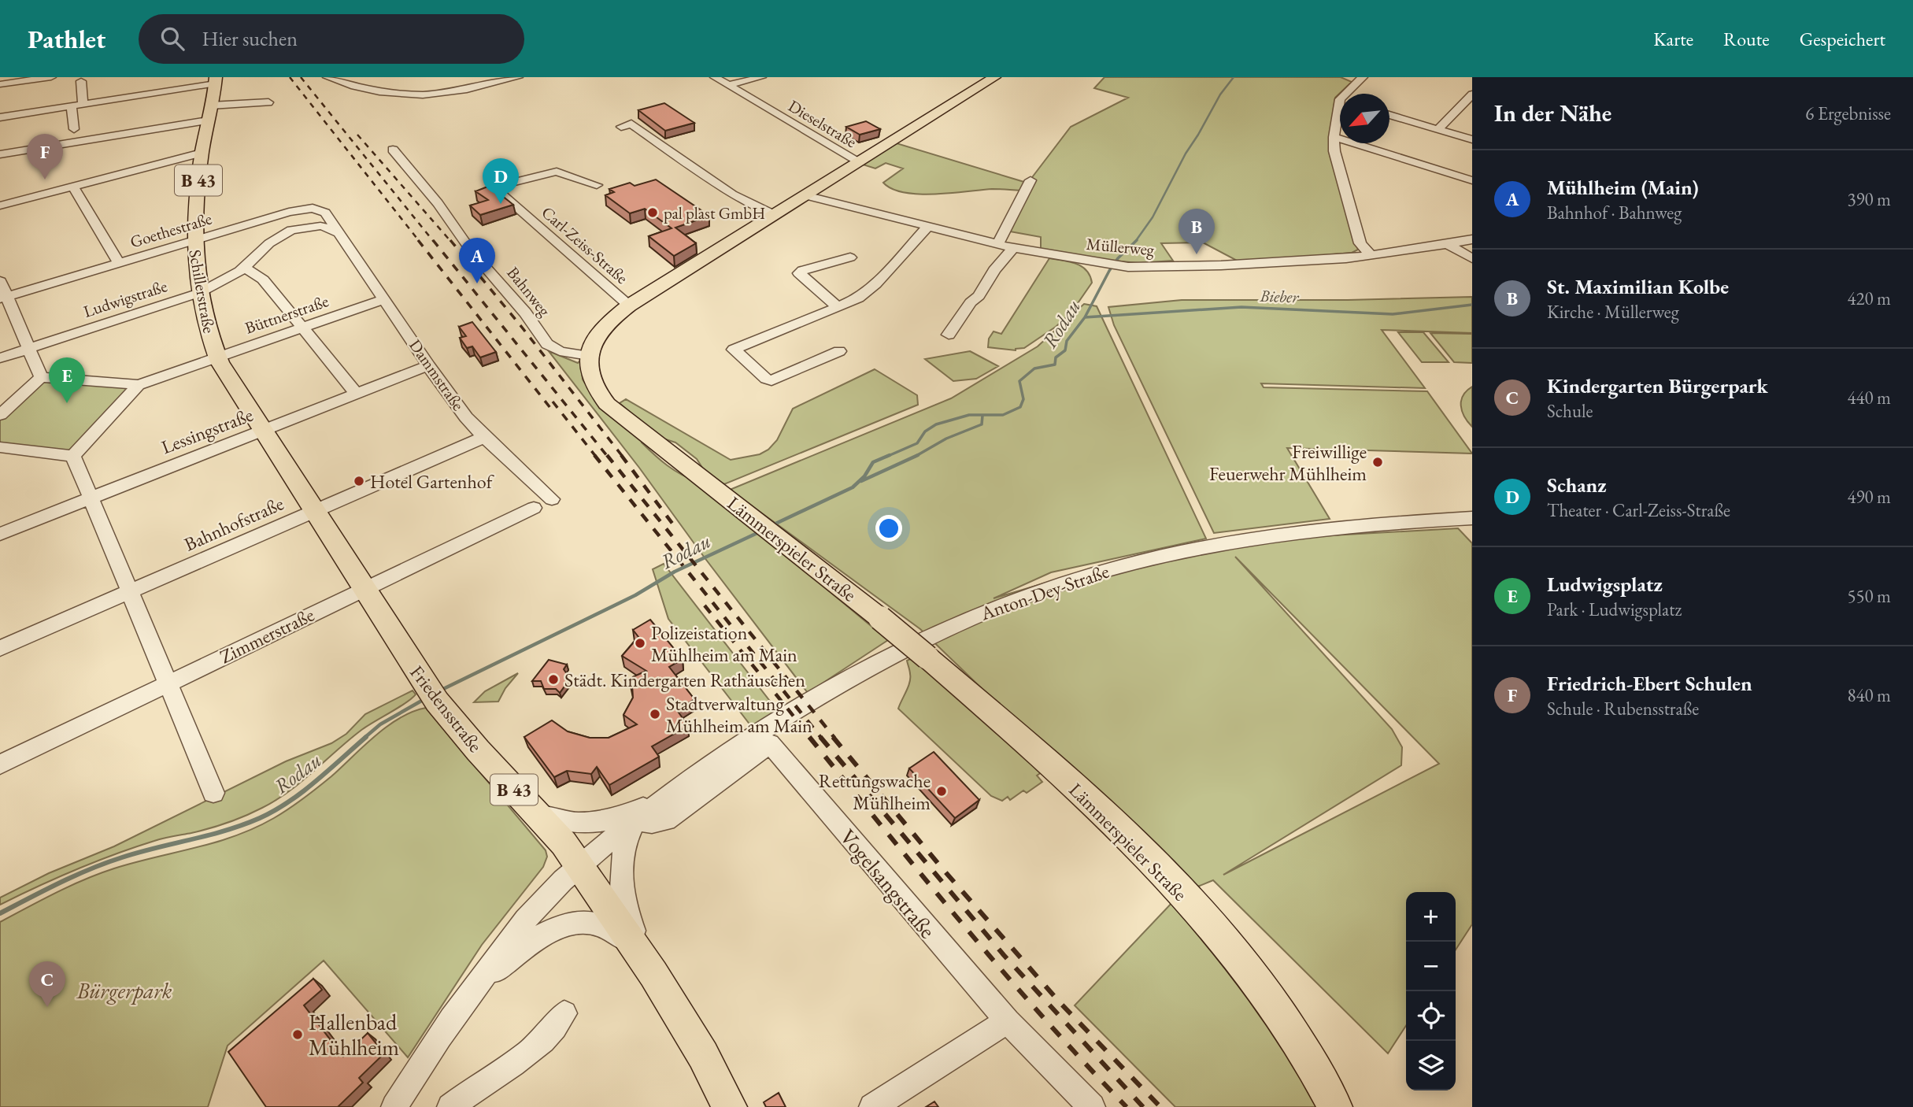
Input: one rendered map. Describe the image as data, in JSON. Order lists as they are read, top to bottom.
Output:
{
  "streets": {
    "main road": [
      "B 43",
      "Schillerstraße",
      "Lämmerspieler Straße",
      "Friedensstraße"
    ],
    "street": [
      "Dieselstraße",
      "Goethestraße",
      "Carl-Zeiss-Straße",
      "Müllerweg",
      "Bahnweg",
      "Ludwigstraße",
      "Büttnerstraße",
      "Dammstraße",
      "Lessingstraße",
      "Bahnhofstraße",
      "Anton-Dey-Straße",
      "Zimmerstraße",
      "Vogelsangstraße"
    ]
  },
  "crossings": [
    ["Goethestraße", "Schillerstraße"],
    ["Goethestraße", "Ludwigstraße"],
    ["Goethestraße", "Dammstraße"],
    ["Schillerstraße", "Ludwigstraße"],
    ["Schillerstraße", "Büttnerstraße"],
    ["Schillerstraße", "Lessingstraße"],
    ["Schillerstraße", "Bahnhofstraße"],
    ["Schillerstraße", "Friedensstraße"],
    ["Bahnweg", "Lämmerspieler Straße"],
    ["Ludwigstraße", "Dammstraße"],
    ["Büttnerstraße", "Dammstraße"],
    ["Dammstraße", "Lessingstraße"],
    ["Dammstraße", "Bahnhofstraße"],
    ["Bahnhofstraße", "Friedensstraße"],
    ["Anton-Dey-Straße", "Friedensstraße"],
    ["Anton-Dey-Straße", "Vogelsangstraße"],
    ["Zimmerstraße", "Friedensstraße"],
    ["Friedensstraße", "Vogelsangstraße"]
  ],
  "water": ["Bieber", "Rodau"],
  "parks": ["Bürgerpark"],
  "places": [
    "pal plast GmbH",
    "Freiwillige Feuerwehr Mühlheim",
    "Hotel Gartenhof",
    "Polizeistation Mühlheim am Main",
    "Städt. Kindergarten Rathäuschen",
    "Stadtverwaltung Mühlheim am Main",
    "Rettungswache Mühlheim",
    "Hallenbad Mühlheim"
  ],
  "north": "bottom left",
  "page": {
    "header": "Pathlet",
    "search": "Hier suchen",
    "nav": ["Karte", "Route", "Gespeichert"],
    "heading": ["In der Nähe", "6 Ergebnisse"],
    "pins": [
      "F",
      "D",
      "B",
      "A",
      "E",
      "C"
    ],
    "list": [
      {
        "mark": "A",
        "name": "Mühlheim (Main)",
        "note": "Bahnhof · Bahnweg",
        "value": "390 m"
      },
      {
        "mark": "B",
        "name": "St. Maximilian Kolbe",
        "note": "Kirche · Müllerweg",
        "value": "420 m"
      },
      {
        "mark": "C",
        "name": "Kindergarten Bürgerpark",
        "note": "Schule",
        "value": "440 m"
      },
      {
        "mark": "D",
        "name": "Schanz",
        "note": "Theater · Carl-Zeiss-Straße",
        "value": "490 m"
      },
      {
        "mark": "E",
        "name": "Ludwigsplatz",
        "note": "Park · Ludwigsplatz",
        "value": "550 m"
      },
      {
        "mark": "F",
        "name": "Friedrich-Ebert Schulen",
        "note": "Schule · Rubensstraße",
        "value": "840 m"
      }
    ],
    "map_buttons": ["+", "−"]
  }
}
